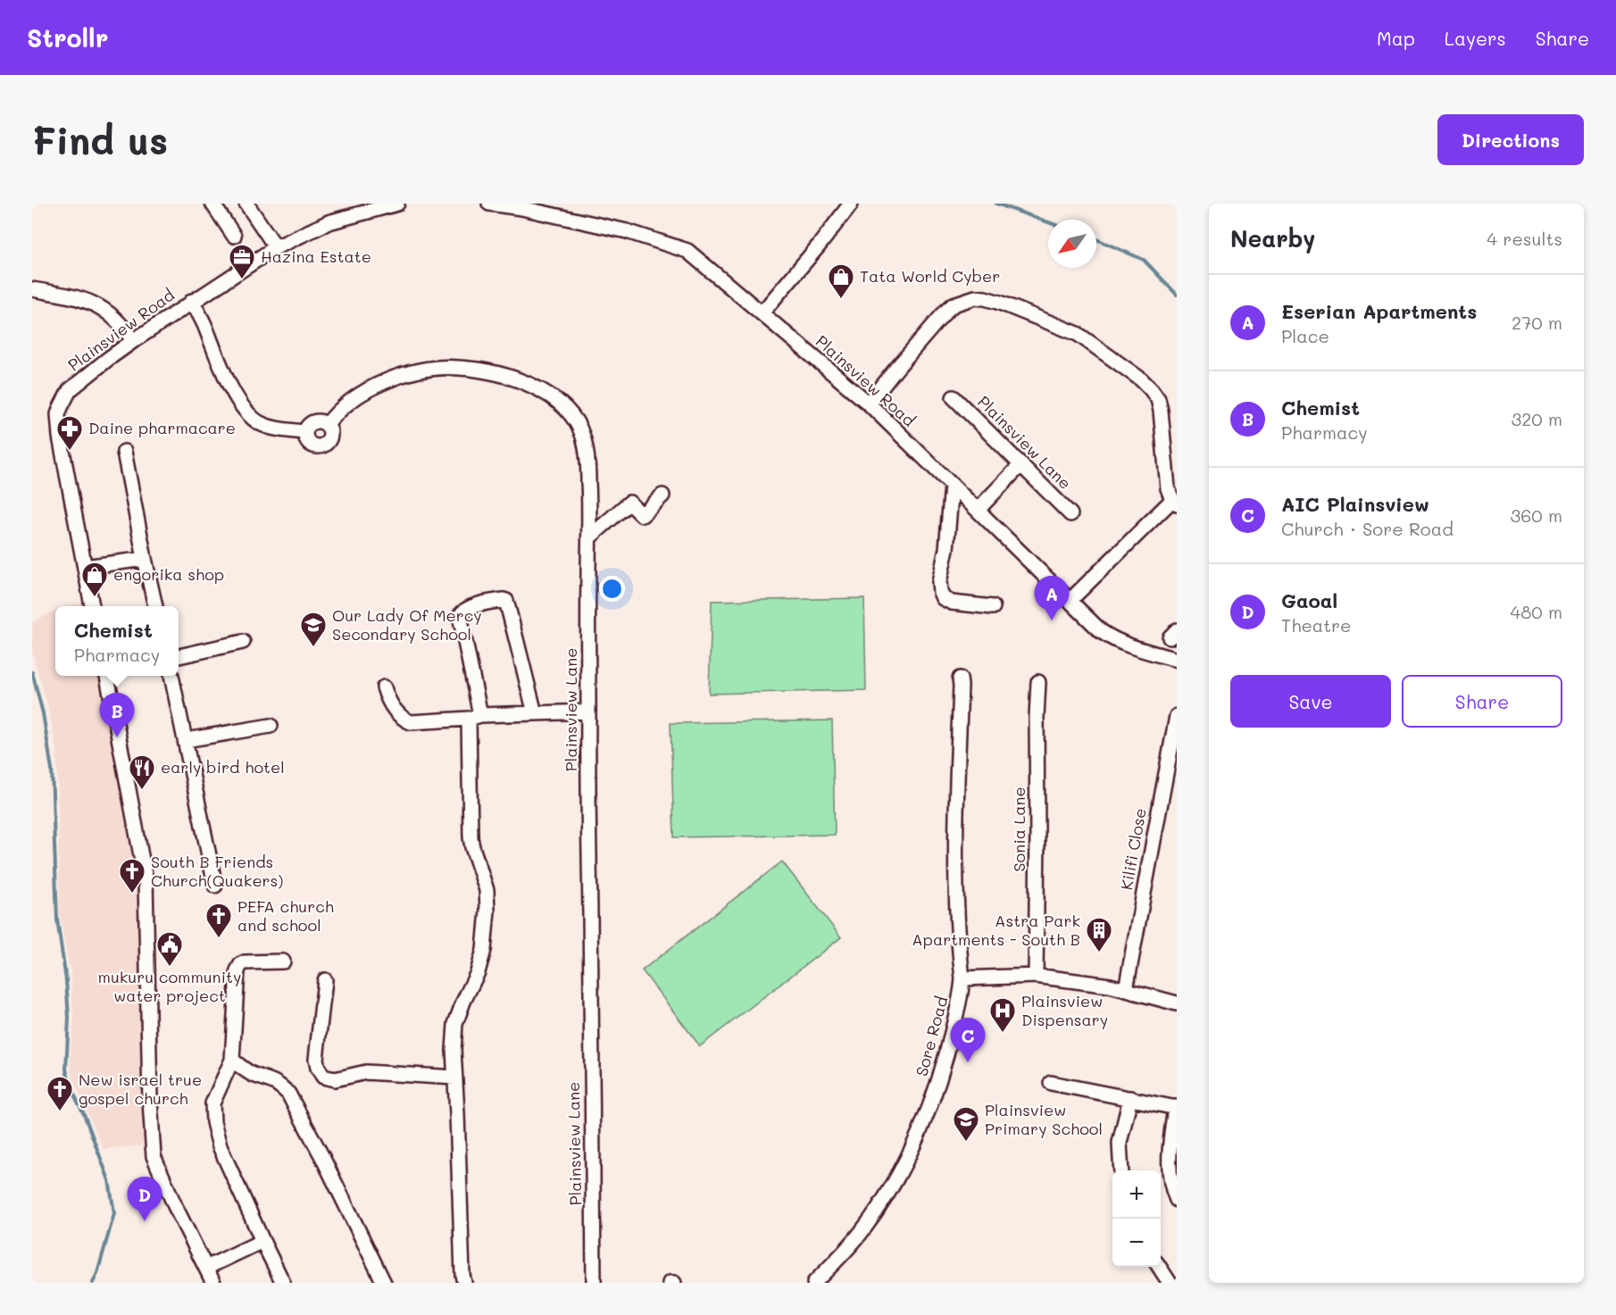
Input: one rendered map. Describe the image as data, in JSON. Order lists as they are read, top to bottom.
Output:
{
  "streets": {
    "street": [
      "Plainsview Road",
      "Plainsview Lane",
      "Sonia Lane",
      "Kilifi Close",
      "Sore Road"
    ]
  },
  "crossings": [
    ["Sonia Lane", "Sore Road"],
    ["Kilifi Close", "Sore Road"]
  ],
  "places": {
    "office": ["Hazina Estate"],
    "shop": ["Tata World Cyber", "engorika shop"],
    "pharmacy": ["Daine pharmacare"],
    "school or university": ["Our Lady Of Mercy Secondary School", "Plainsview Primary School"],
    "restaurant": ["early bird hotel"],
    "church": ["South B Friends Church(Quakers)", "PEFA church and school", "New israel true gospel church"],
    "building": ["Astra Park Apartments - South B"],
    "public building": ["mukuru community water project"],
    "hospital": ["Plainsview Dispensary"]
  },
  "north": "bottom left",
  "page": {
    "header": "Strollr",
    "nav": ["Map", "Layers", "Share"],
    "buttons": [
      "Directions",
      ["Save", "Share"]
    ],
    "title": "Find us",
    "heading": ["Nearby", "4 results"],
    "list": [
      {
        "mark": "A",
        "name": "Eserian Apartments",
        "note": "Place",
        "value": "270 m"
      },
      {
        "mark": "B",
        "name": "Chemist",
        "note": "Pharmacy",
        "value": "320 m"
      },
      {
        "mark": "C",
        "name": "AIC Plainsview",
        "note": "Church · Sore Road",
        "value": "360 m"
      },
      {
        "mark": "D",
        "name": "Gaoal",
        "note": "Theatre",
        "value": "480 m"
      }
    ],
    "pins": [
      "A",
      "B",
      "C",
      "D"
    ],
    "popup": ["Chemist", "Pharmacy"],
    "map_buttons": ["+", "−"]
  }
}
